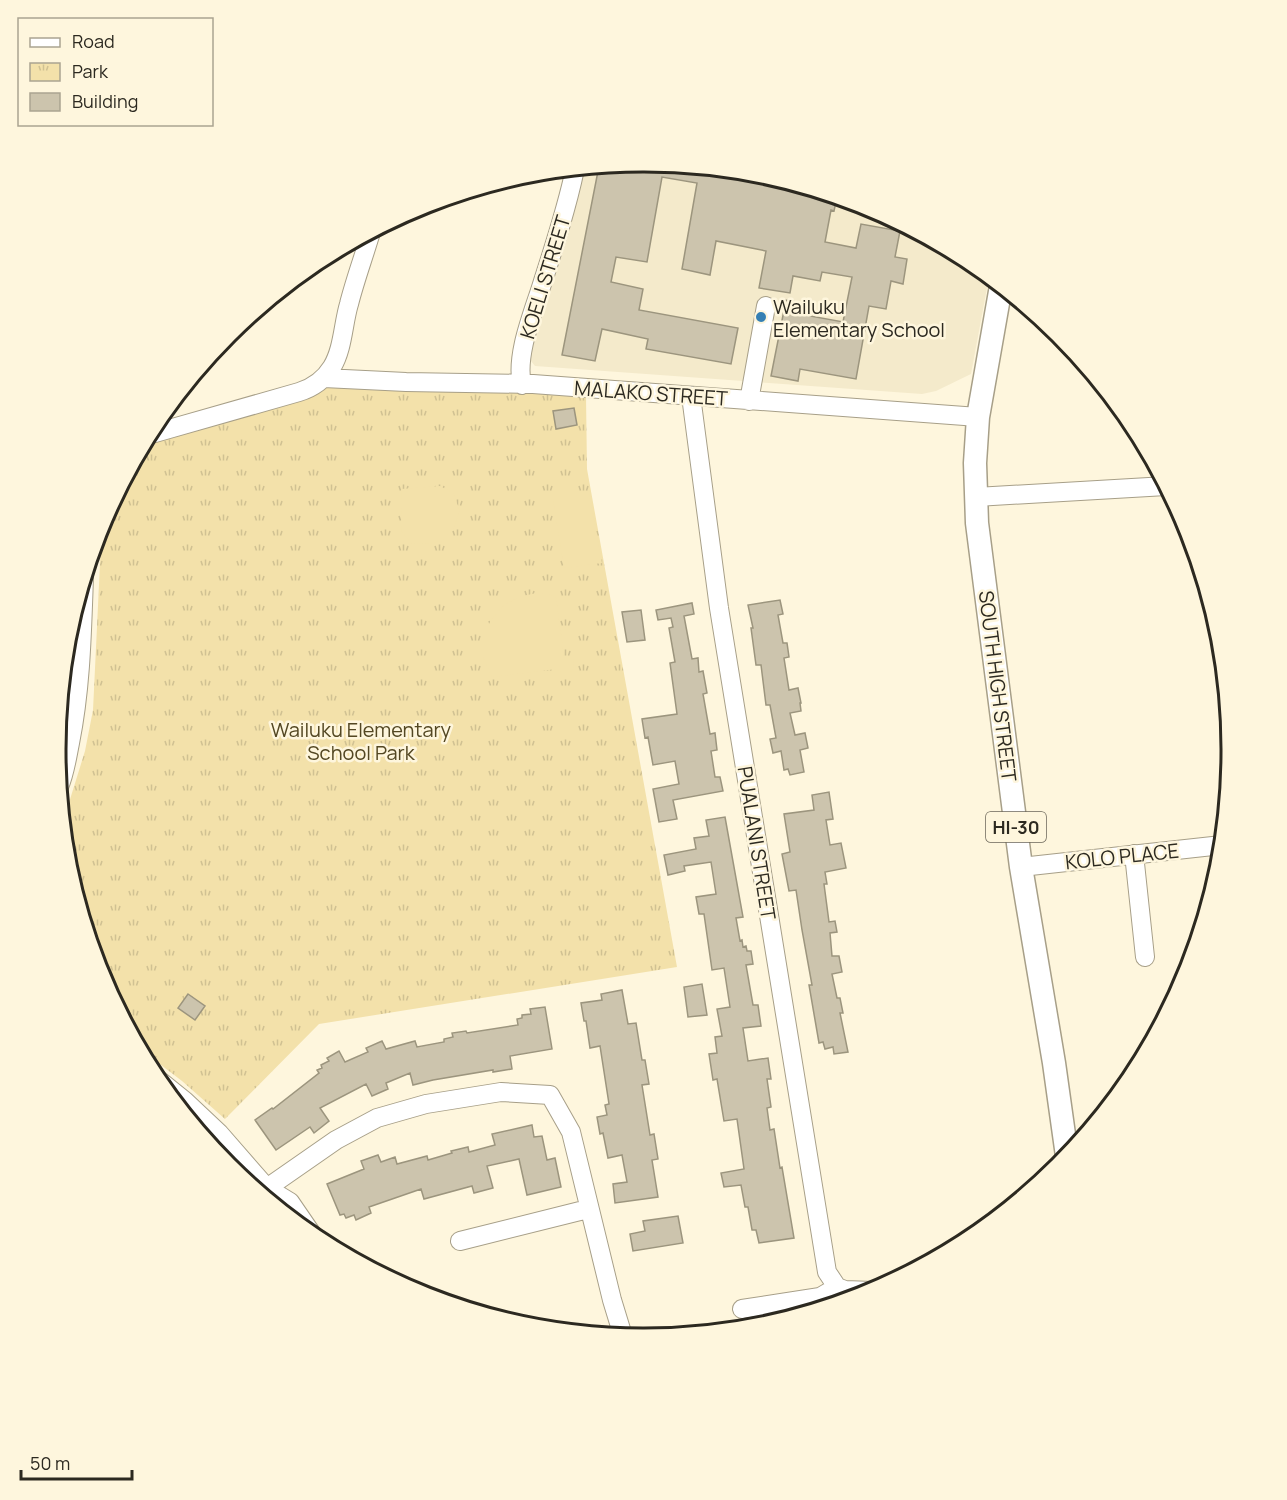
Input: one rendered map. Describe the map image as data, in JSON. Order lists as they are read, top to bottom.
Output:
{
  "streets": {
    "main road": ["SOUTH HIGH STREET", "HI-30"],
    "street": [
      "KOELI STREET",
      "MALAKO STREET",
      "PUALANI STREET",
      "KOLO PLACE"
    ]
  },
  "crossings": [
    ["KOELI STREET", "MALAKO STREET"],
    ["MALAKO STREET", "SOUTH HIGH STREET"],
    ["MALAKO STREET", "PUALANI STREET"],
    ["SOUTH HIGH STREET", "KOLO PLACE"]
  ],
  "parks": ["Wailuku Elementary School Park"],
  "places": ["Wailuku Elementary School"],
  "legend": ["Road", "Park", "Building"],
  "scale_bar": "50 m"
}
